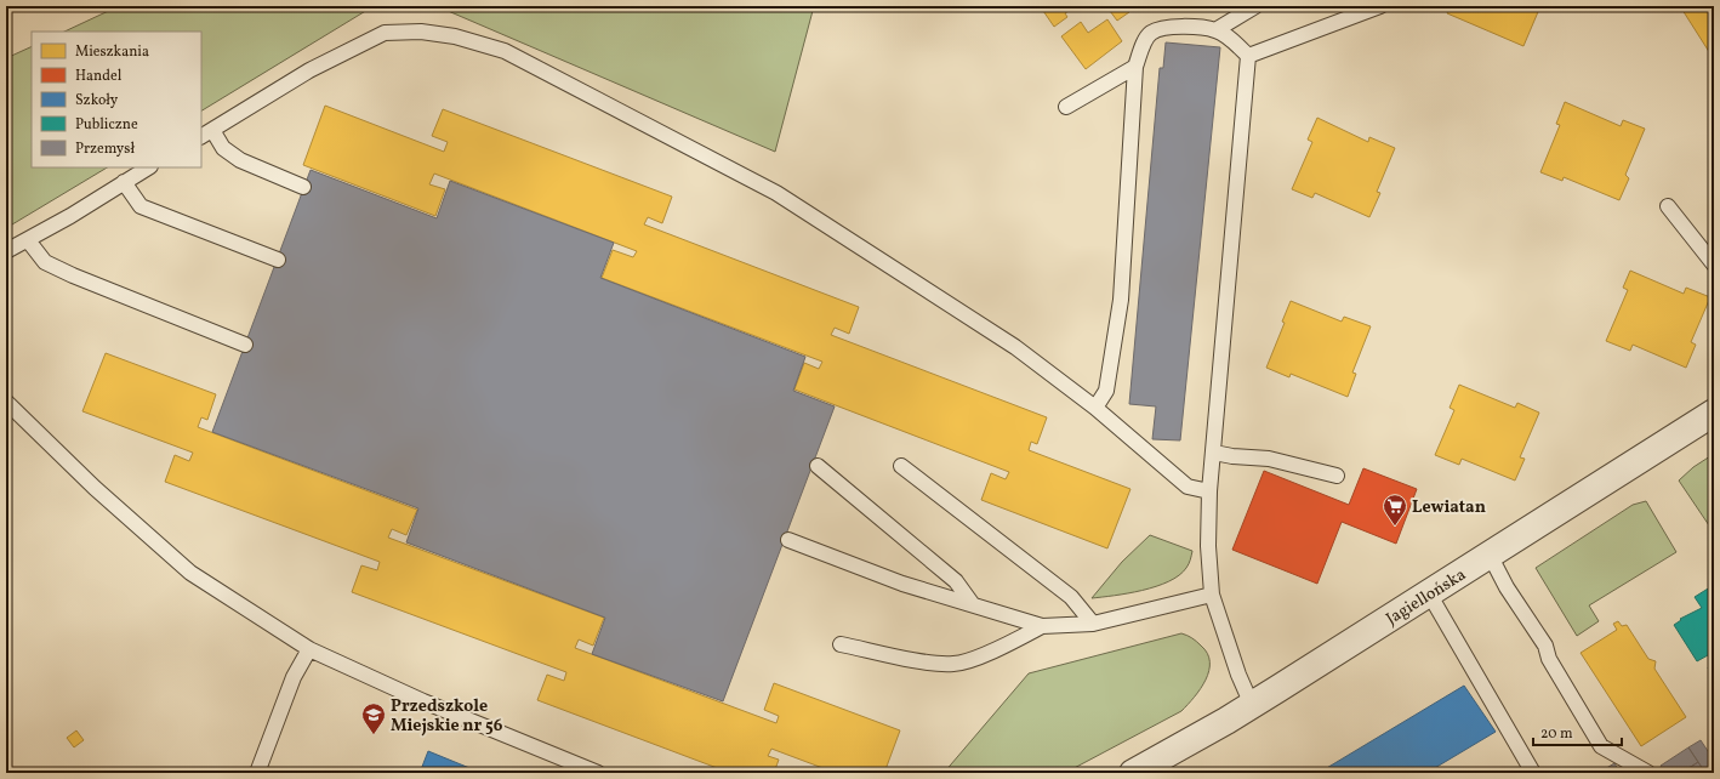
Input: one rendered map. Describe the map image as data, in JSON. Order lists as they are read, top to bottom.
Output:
{
  "streets": {
    "street": ["Jagiellońska"]
  },
  "places": {
    "supermarket": ["Lewiatan"],
    "school or university": ["Przedszkole Miejskie nr 56"]
  },
  "legend": [
    "Mieszkania",
    "Handel",
    "Szkoły",
    "Publiczne",
    "Przemysł"
  ],
  "scale_bar": "20 m"
}
